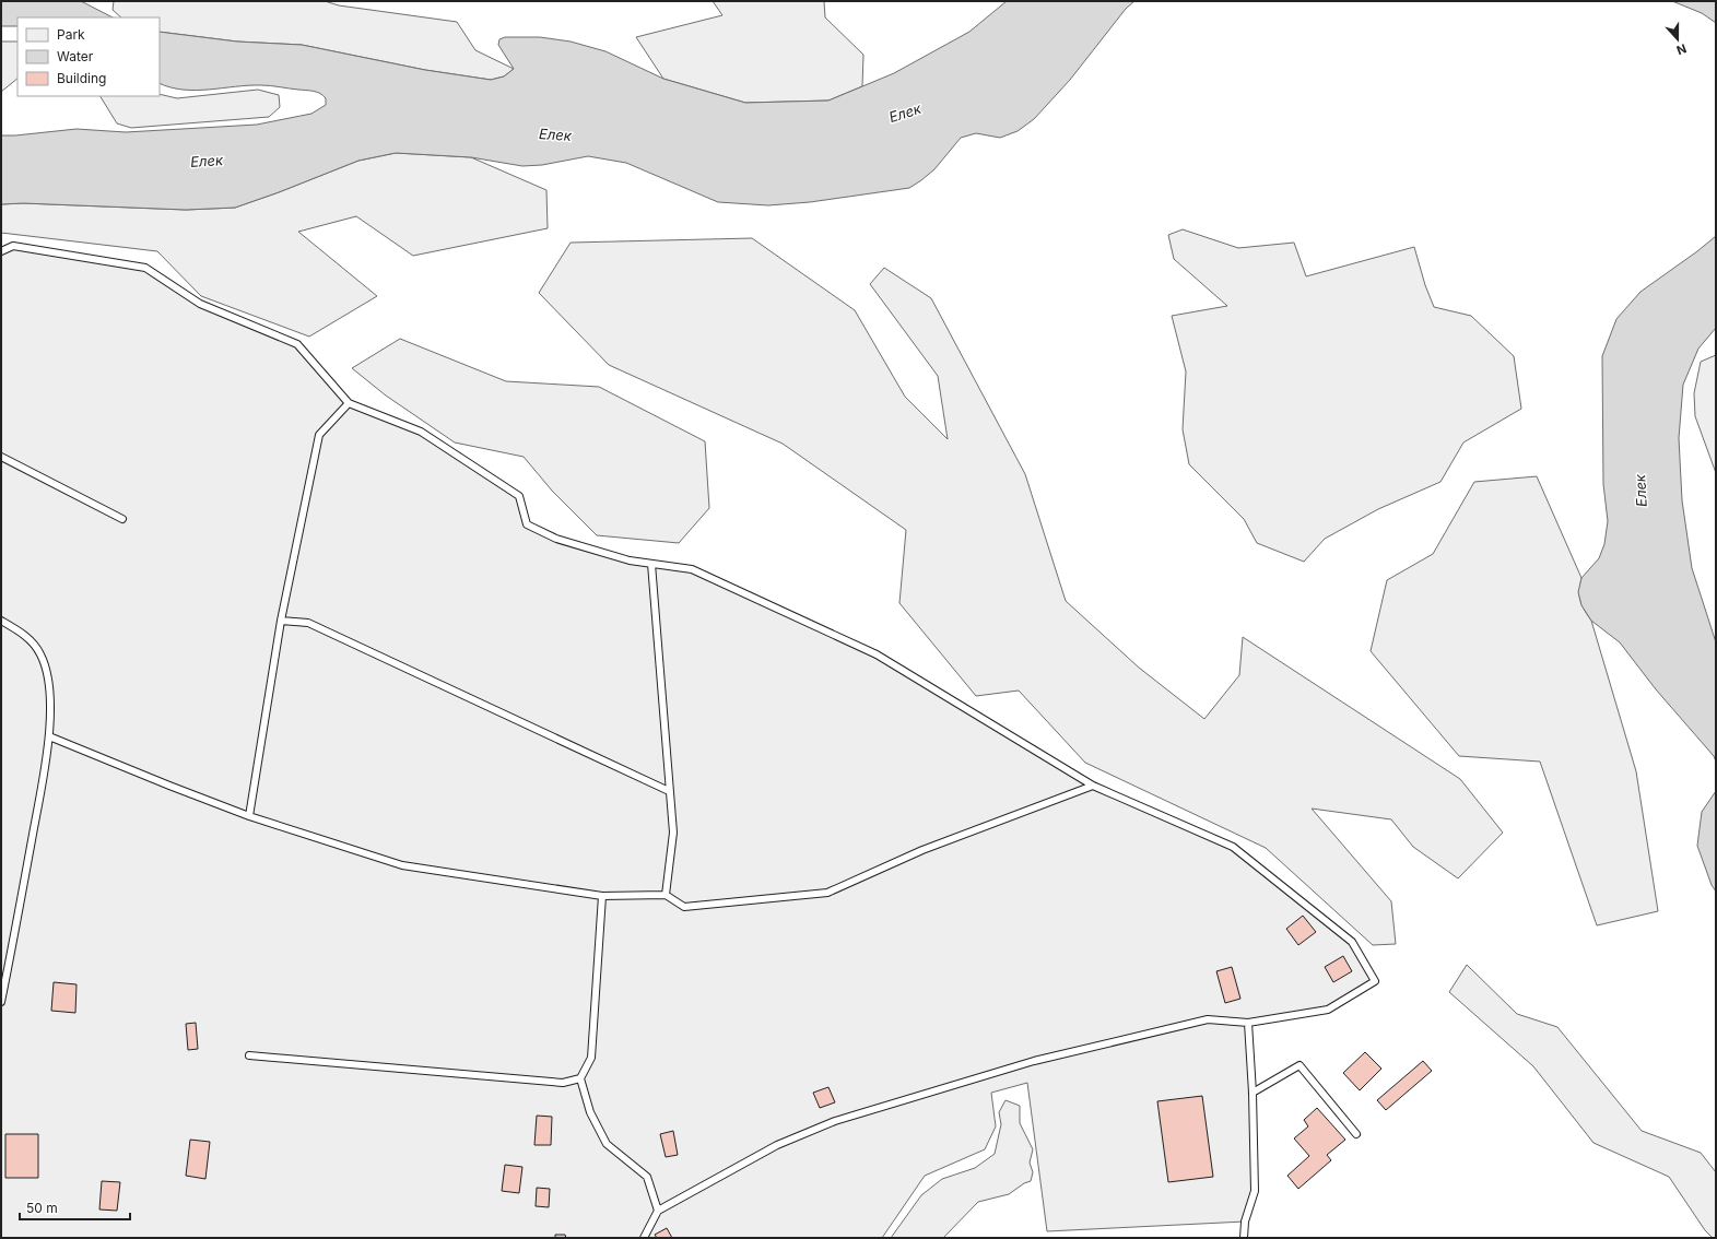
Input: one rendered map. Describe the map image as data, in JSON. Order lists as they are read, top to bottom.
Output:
{
  "water": ["Елек"],
  "legend": ["Park", "Water", "Building"],
  "scale_bar": "50 m",
  "north": "bottom"
}
